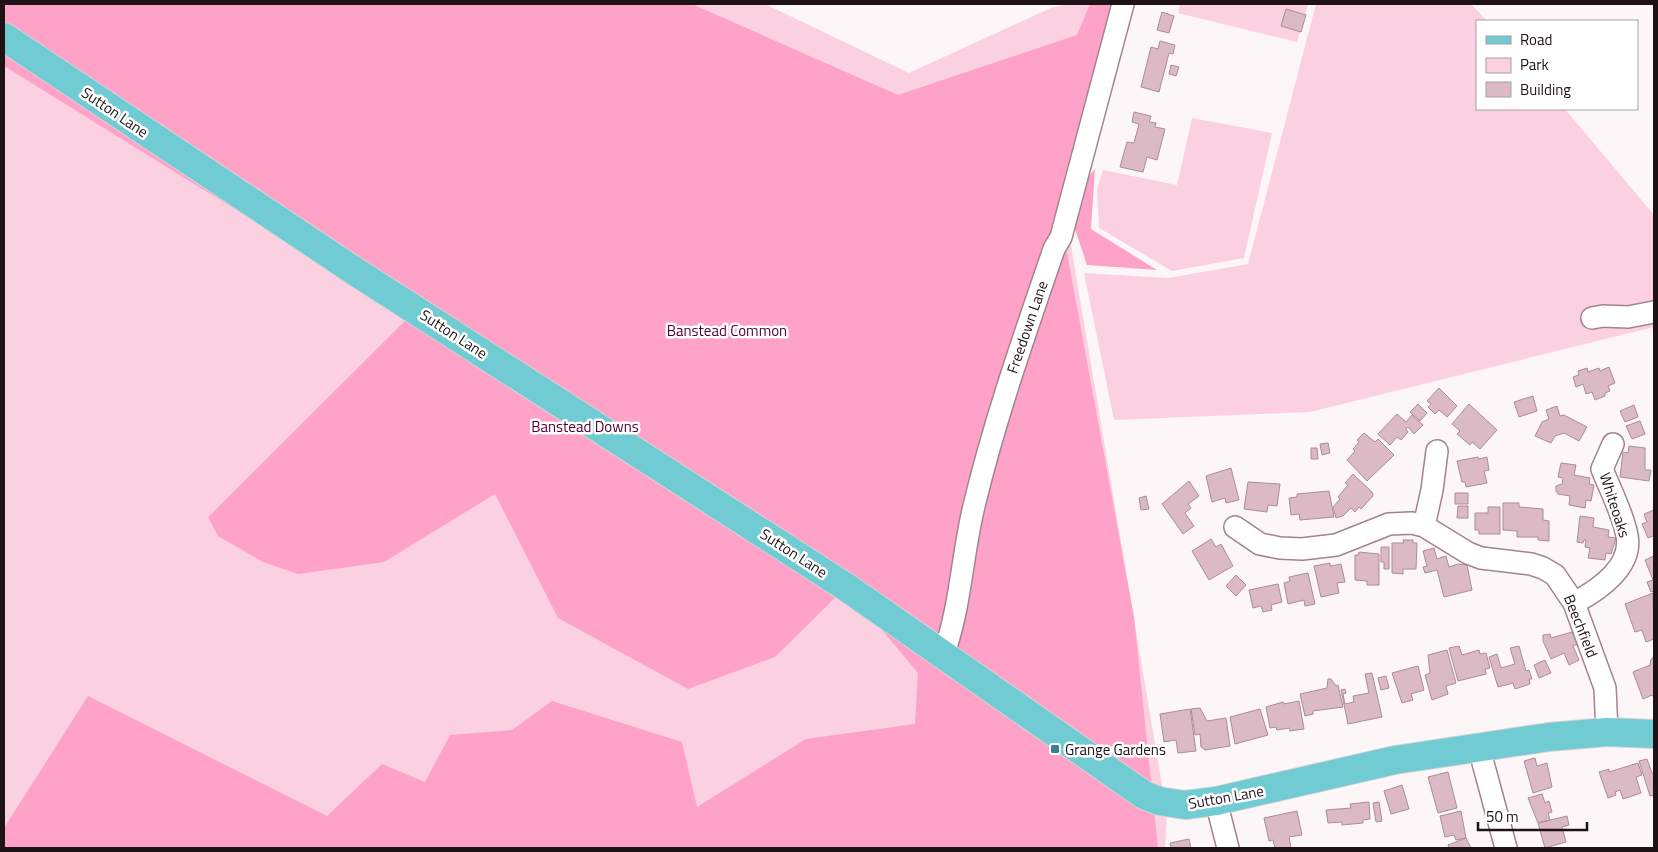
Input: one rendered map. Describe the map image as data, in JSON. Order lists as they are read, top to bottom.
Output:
{
  "streets": {
    "main road": ["Sutton Lane"],
    "street": ["Freedown Lane", "Whiteoaks", "Beechfield"]
  },
  "crossings": [
    ["Sutton Lane", "Freedown Lane"],
    ["Sutton Lane", "Beechfield"],
    ["Whiteoaks", "Beechfield"]
  ],
  "parks": ["Banstead Common", "Banstead Downs"],
  "places": {
    "transit": ["Grange Gardens"]
  },
  "legend": ["Road", "Park", "Building"],
  "scale_bar": "50 m"
}
